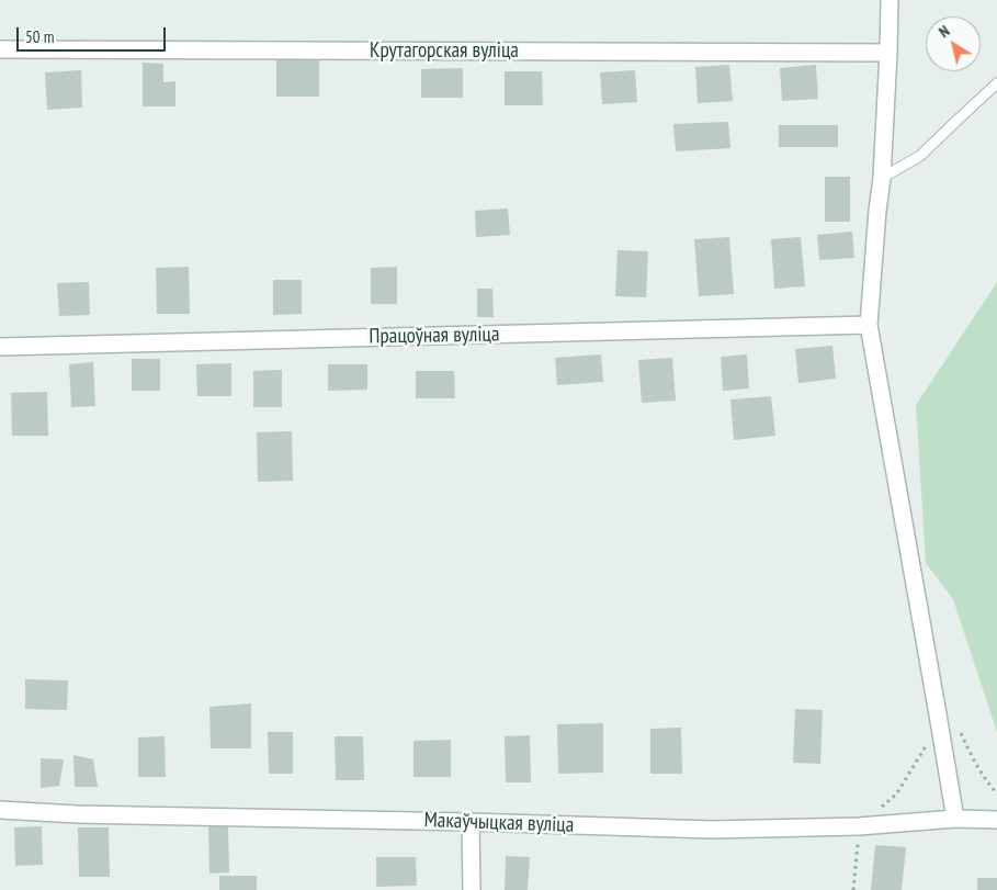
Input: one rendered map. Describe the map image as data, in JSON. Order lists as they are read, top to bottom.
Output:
{
  "streets": {
    "street": ["Крутагорская вуліца", "Працоўная вуліца", "Макаўчыцкая вуліца"]
  },
  "scale_bar": "50 m",
  "north": "top left"
}
